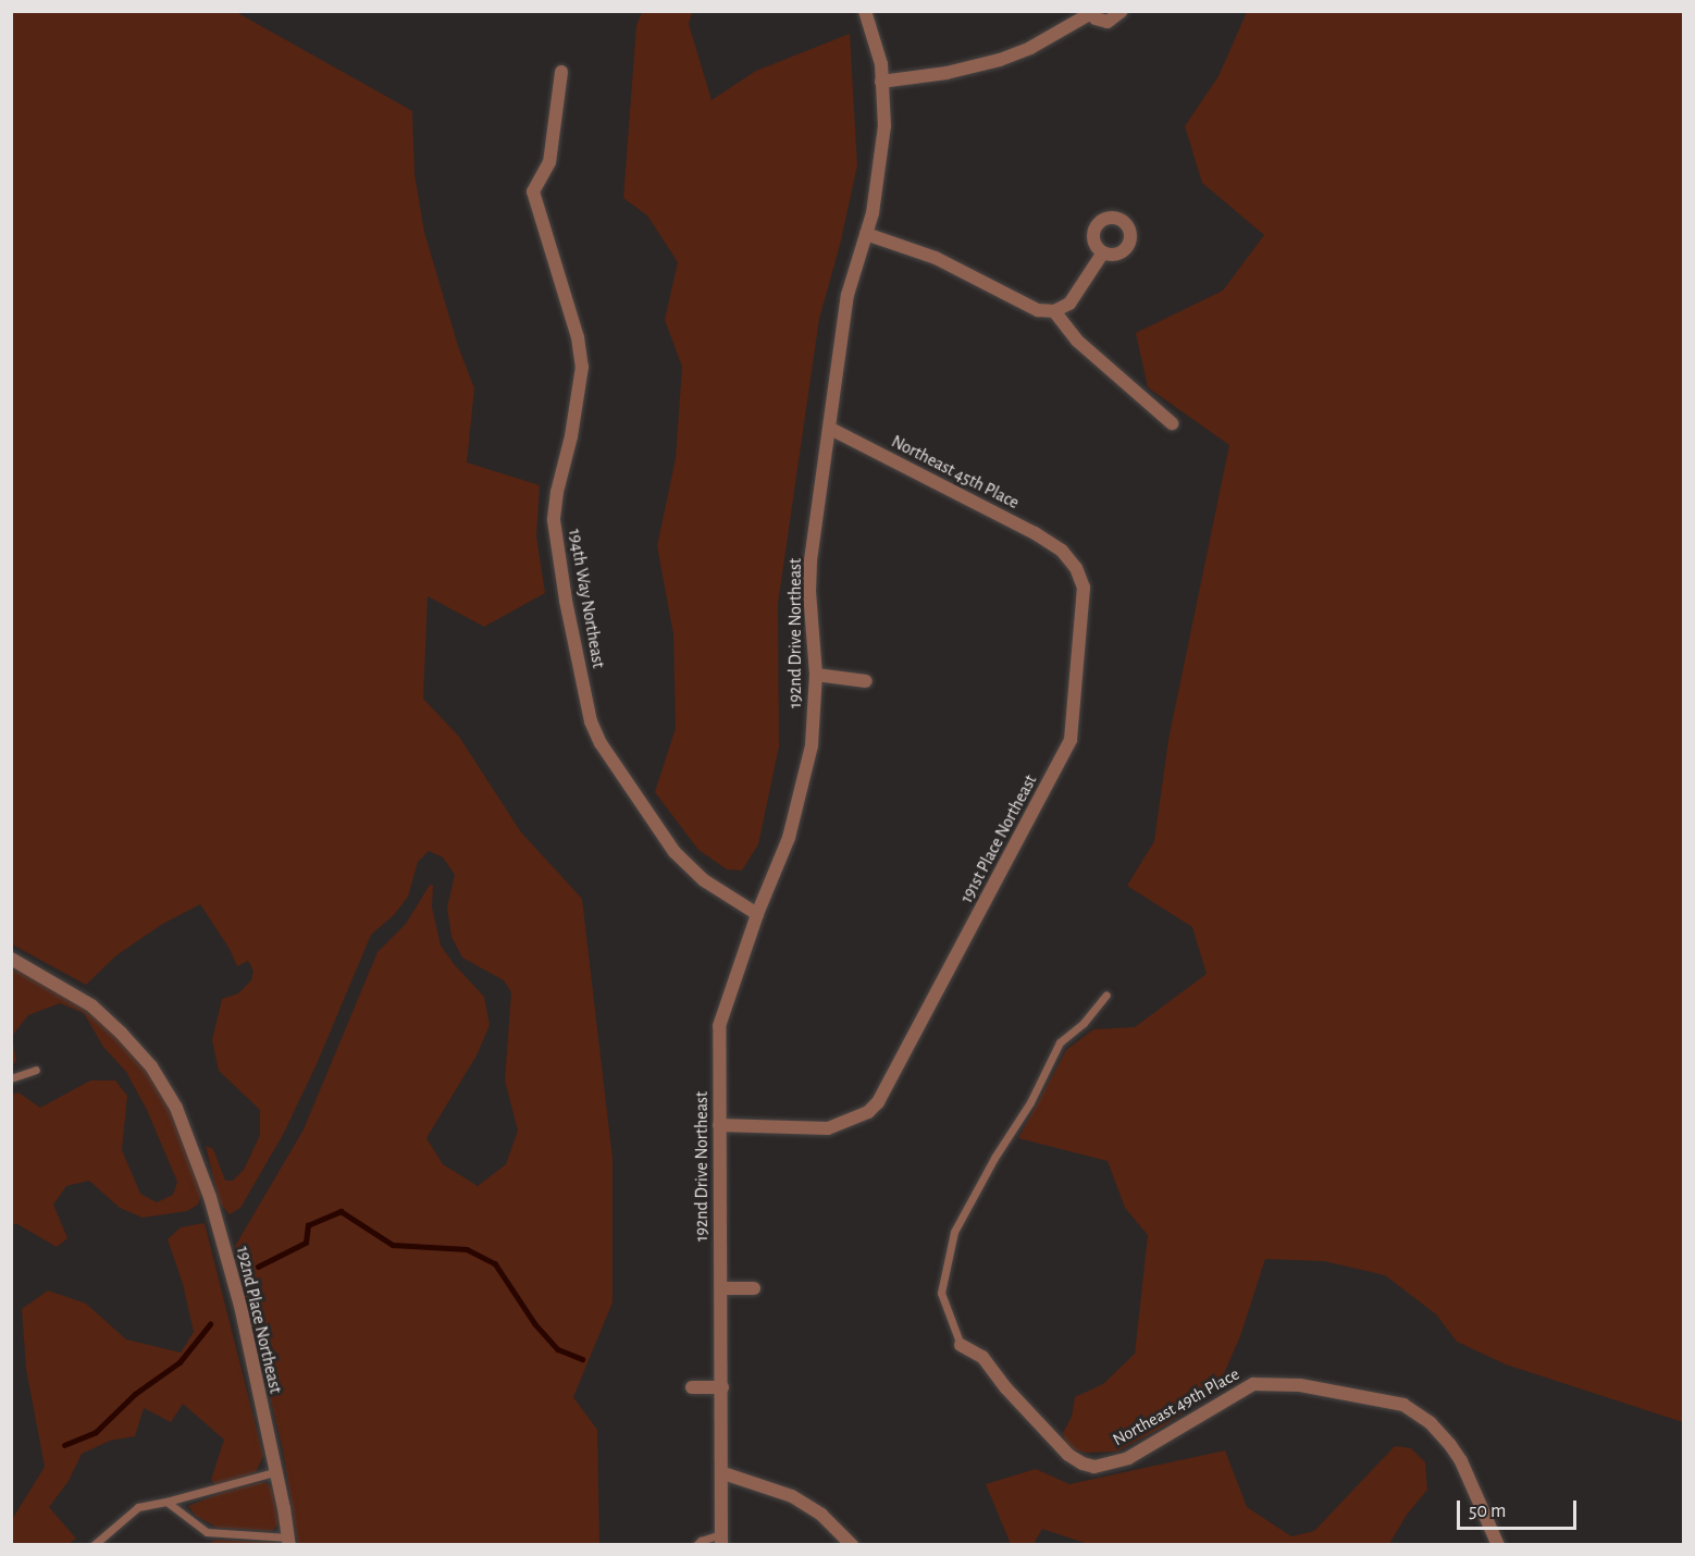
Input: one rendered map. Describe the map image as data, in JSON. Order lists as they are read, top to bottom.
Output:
{
  "streets": {
    "street": [
      "Northeast 45th Place",
      "194th Way Northeast",
      "192nd Drive Northeast",
      "191st Place Northeast",
      "192nd Place Northeast",
      "Northeast 49th Place"
    ]
  },
  "crossings": [
    ["Northeast 45th Place", "192nd Drive Northeast"],
    ["Northeast 45th Place", "191st Place Northeast"],
    ["194th Way Northeast", "192nd Drive Northeast"],
    ["192nd Drive Northeast", "191st Place Northeast"]
  ],
  "scale_bar": "50 m"
}
